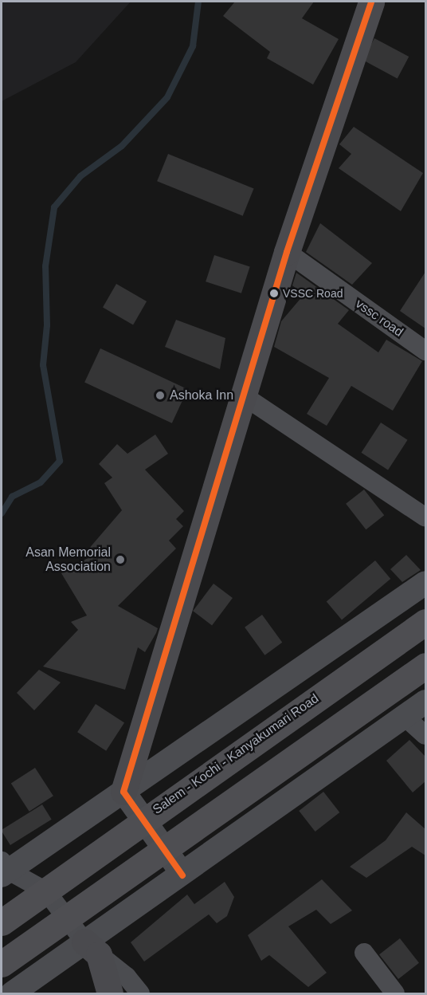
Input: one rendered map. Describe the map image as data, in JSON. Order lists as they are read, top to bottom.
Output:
{
  "streets": {
    "highway": ["Salem - Kochi - Kanyakumari Road"],
    "street": ["vssc road"]
  },
  "places": ["VSSC Road", "Ashoka Inn", "Asan Memorial Association"]
}
